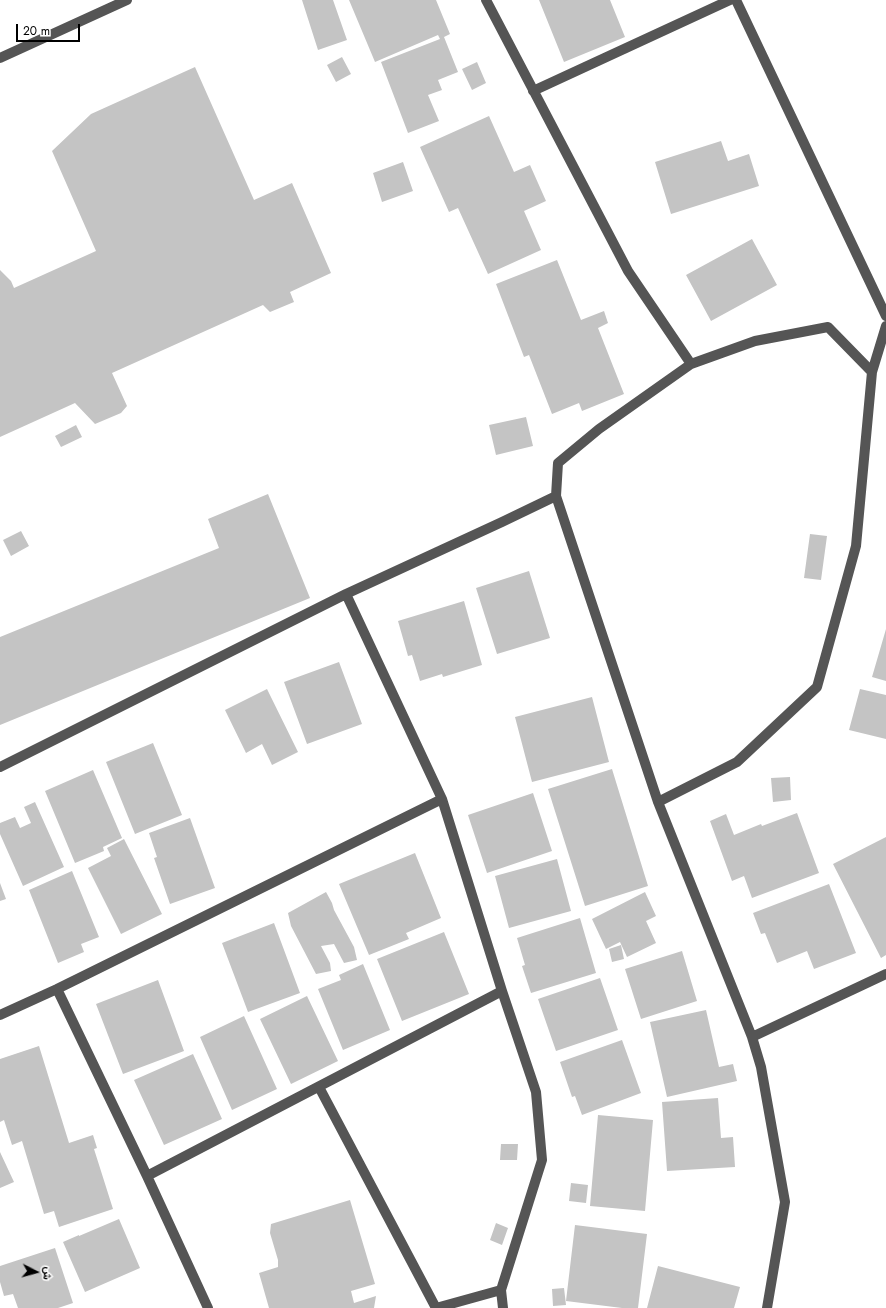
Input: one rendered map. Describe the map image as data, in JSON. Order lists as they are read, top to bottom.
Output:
{
  "scale_bar": "20 m",
  "north": "right"
}
